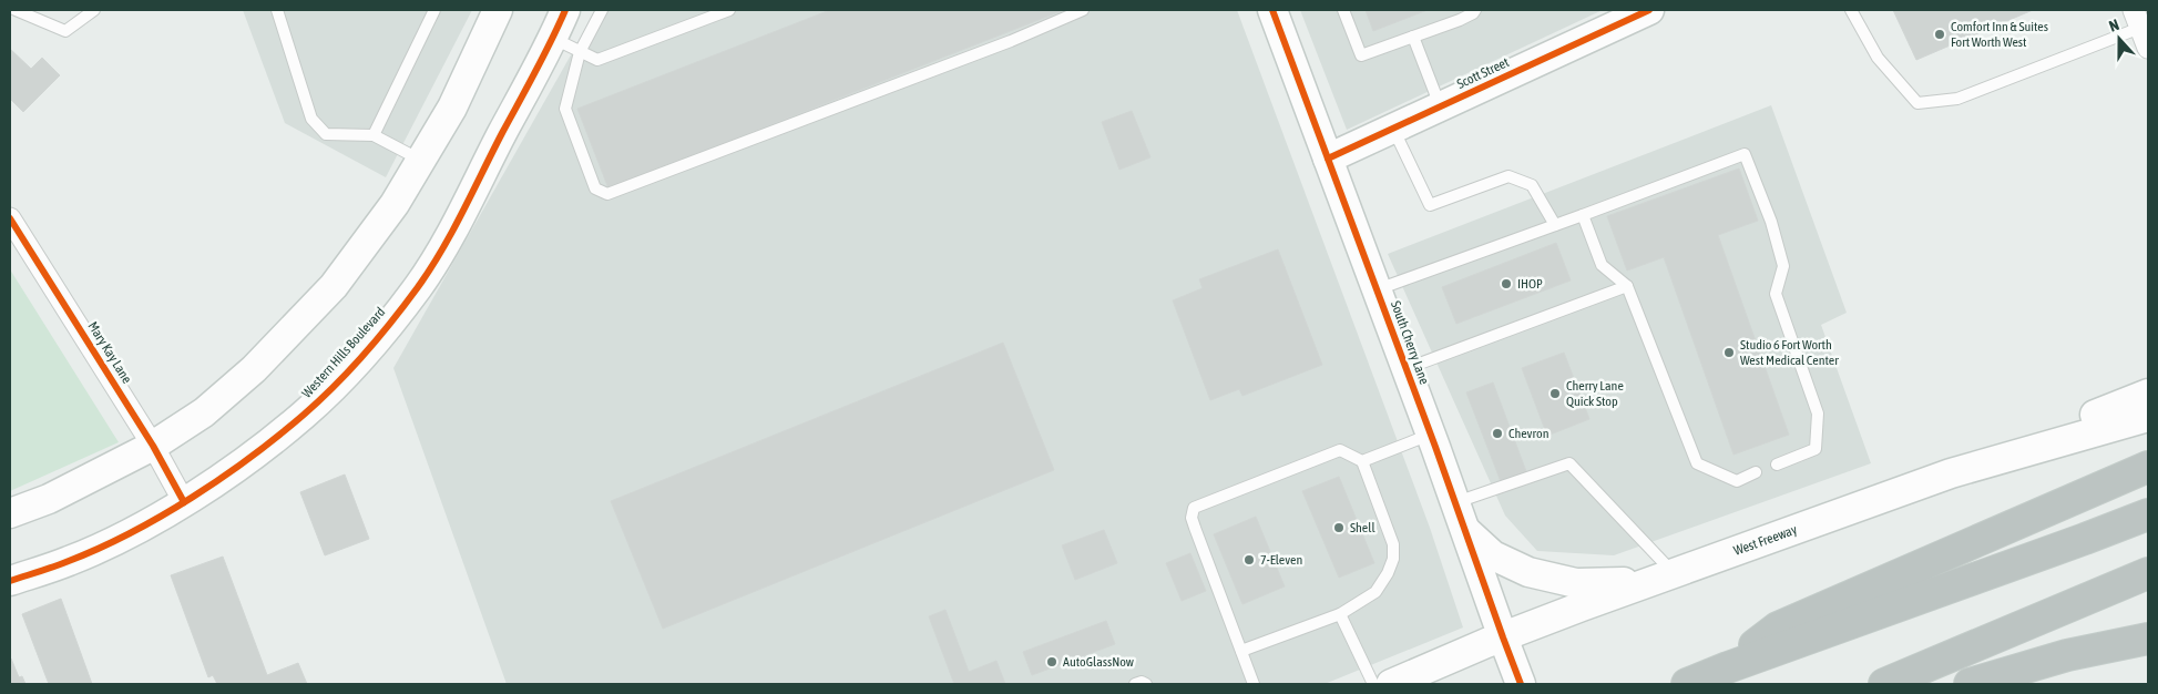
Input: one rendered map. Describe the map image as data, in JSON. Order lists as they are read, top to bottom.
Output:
{
  "streets": {
    "street": [
      "Scott Street",
      "South Cherry Lane",
      "Mary Kay Lane",
      "Western Hills Boulevard",
      "West Freeway"
    ]
  },
  "crossings": [
    ["Scott Street", "South Cherry Lane"],
    ["South Cherry Lane", "West Freeway"],
    ["Mary Kay Lane", "Western Hills Boulevard"]
  ],
  "places": [
    "Comfort Inn & Suites Fort Worth West",
    "IHOP",
    "Studio 6 Fort Worth West Medical Center",
    "Cherry Lane Quick Stop",
    "Chevron",
    "Shell",
    "7-Eleven",
    "AutoGlassNow"
  ],
  "north": "top"
}
